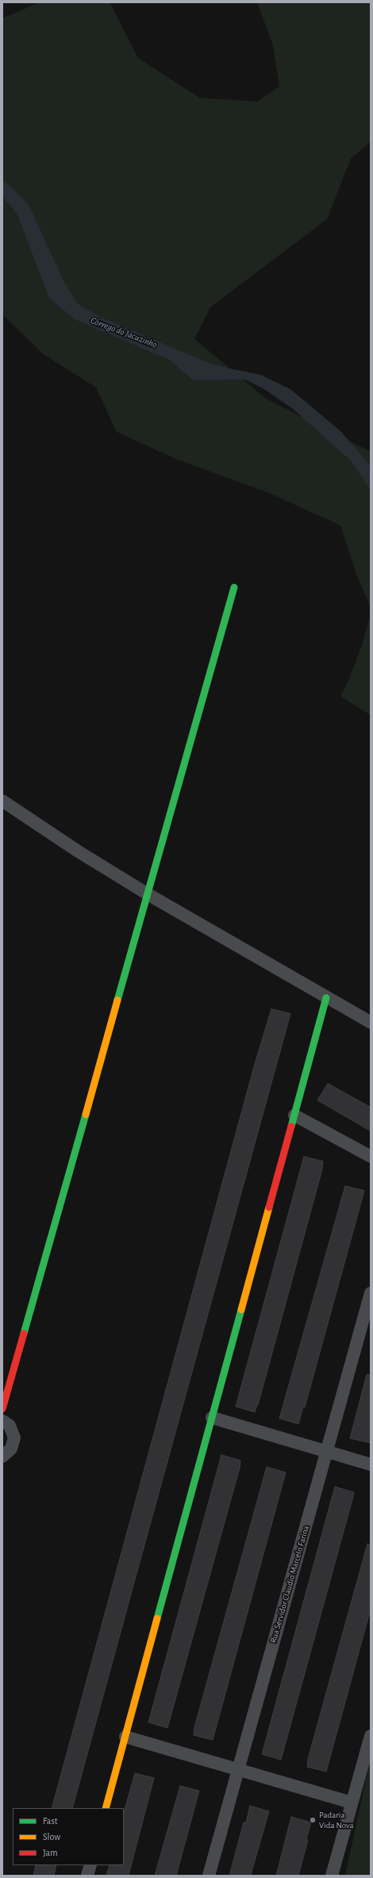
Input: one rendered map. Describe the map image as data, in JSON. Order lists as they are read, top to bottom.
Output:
{
  "streets": {
    "street": ["Rua Servidor Claudio Marcelo Farina"]
  },
  "water": ["Córrego do Jacuzinho"],
  "places": ["Padaria Vida Nova"],
  "legend": ["Fast", "Slow", "Jam"]
}
